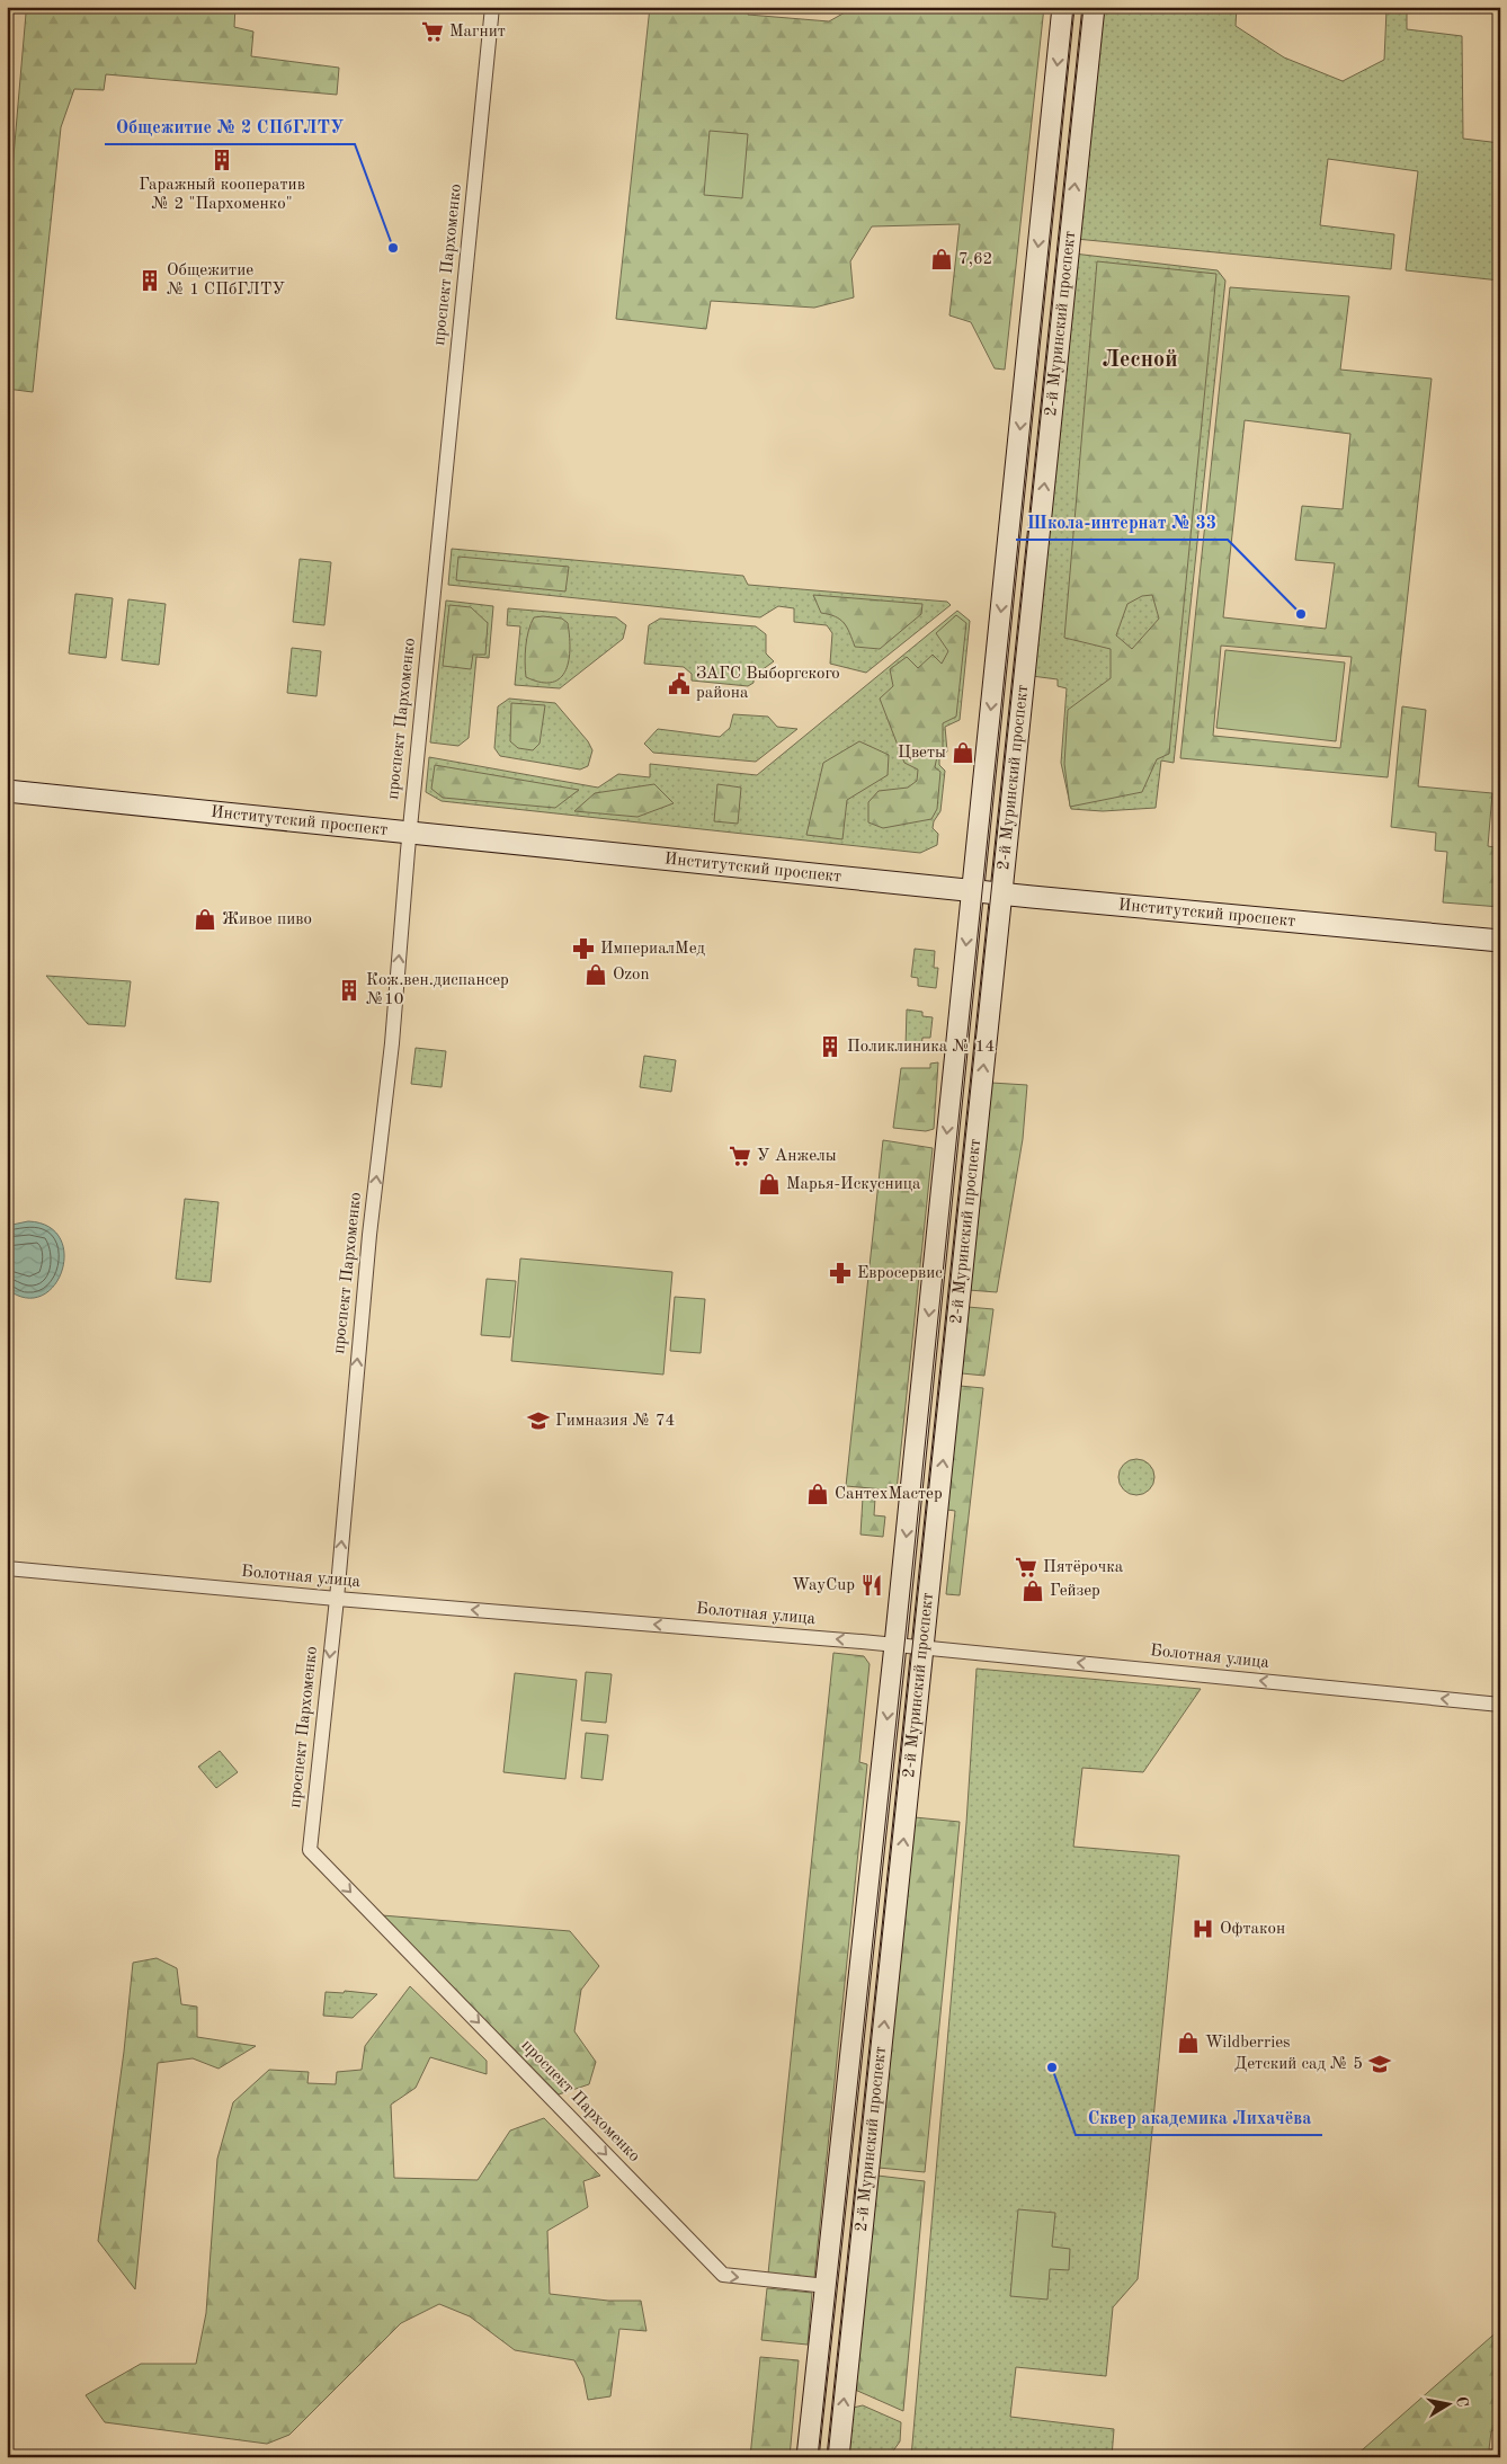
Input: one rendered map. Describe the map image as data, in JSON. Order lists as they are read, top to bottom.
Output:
{
  "streets": {
    "main road": ["2-й Муринский проспект", "Институтский проспект"],
    "street": ["проспект Пархоменко", "Болотная улица"]
  },
  "crossings": [
    ["проспект Пархоменко", "2-й Муринский проспект"],
    ["проспект Пархоменко", "Институтский проспект"],
    ["проспект Пархоменко", "Болотная улица"],
    ["2-й Муринский проспект", "Институтский проспект"],
    ["2-й Муринский проспект", "Болотная улица"]
  ],
  "one_way": ["Болотная улица"],
  "districts": ["Лесной"],
  "places": {
    "supermarket": ["Магнит", "У Анжелы", "Пятёрочка"],
    "building": [
      "Гаражный кооператив № 2 \"Пархоменко\"",
      "Общежитие № 1 СПбГЛТУ",
      "Кож.вен.диспансер №10",
      "Поликлиника № 14"
    ],
    "other": ["Общежитие № 2 СПбГЛТУ", "Школа-интернат № 33", "Сквер академика Лихачёва"],
    "shop": [
      "7,62",
      "Цветы",
      "Живое пиво",
      "Ozon",
      "Марья-Искусница",
      "СантехМастер",
      "Гейзер",
      "Wildberries"
    ],
    "public building": ["ЗАГС Выборгского района"],
    "pharmacy": ["ИмпериалМед", "Евросервис"],
    "school or university": ["Гимназия № 74", "Детский сад № 5"],
    "restaurant": ["WayCup"],
    "hospital": ["Офтакон"]
  },
  "north": "right"
}
